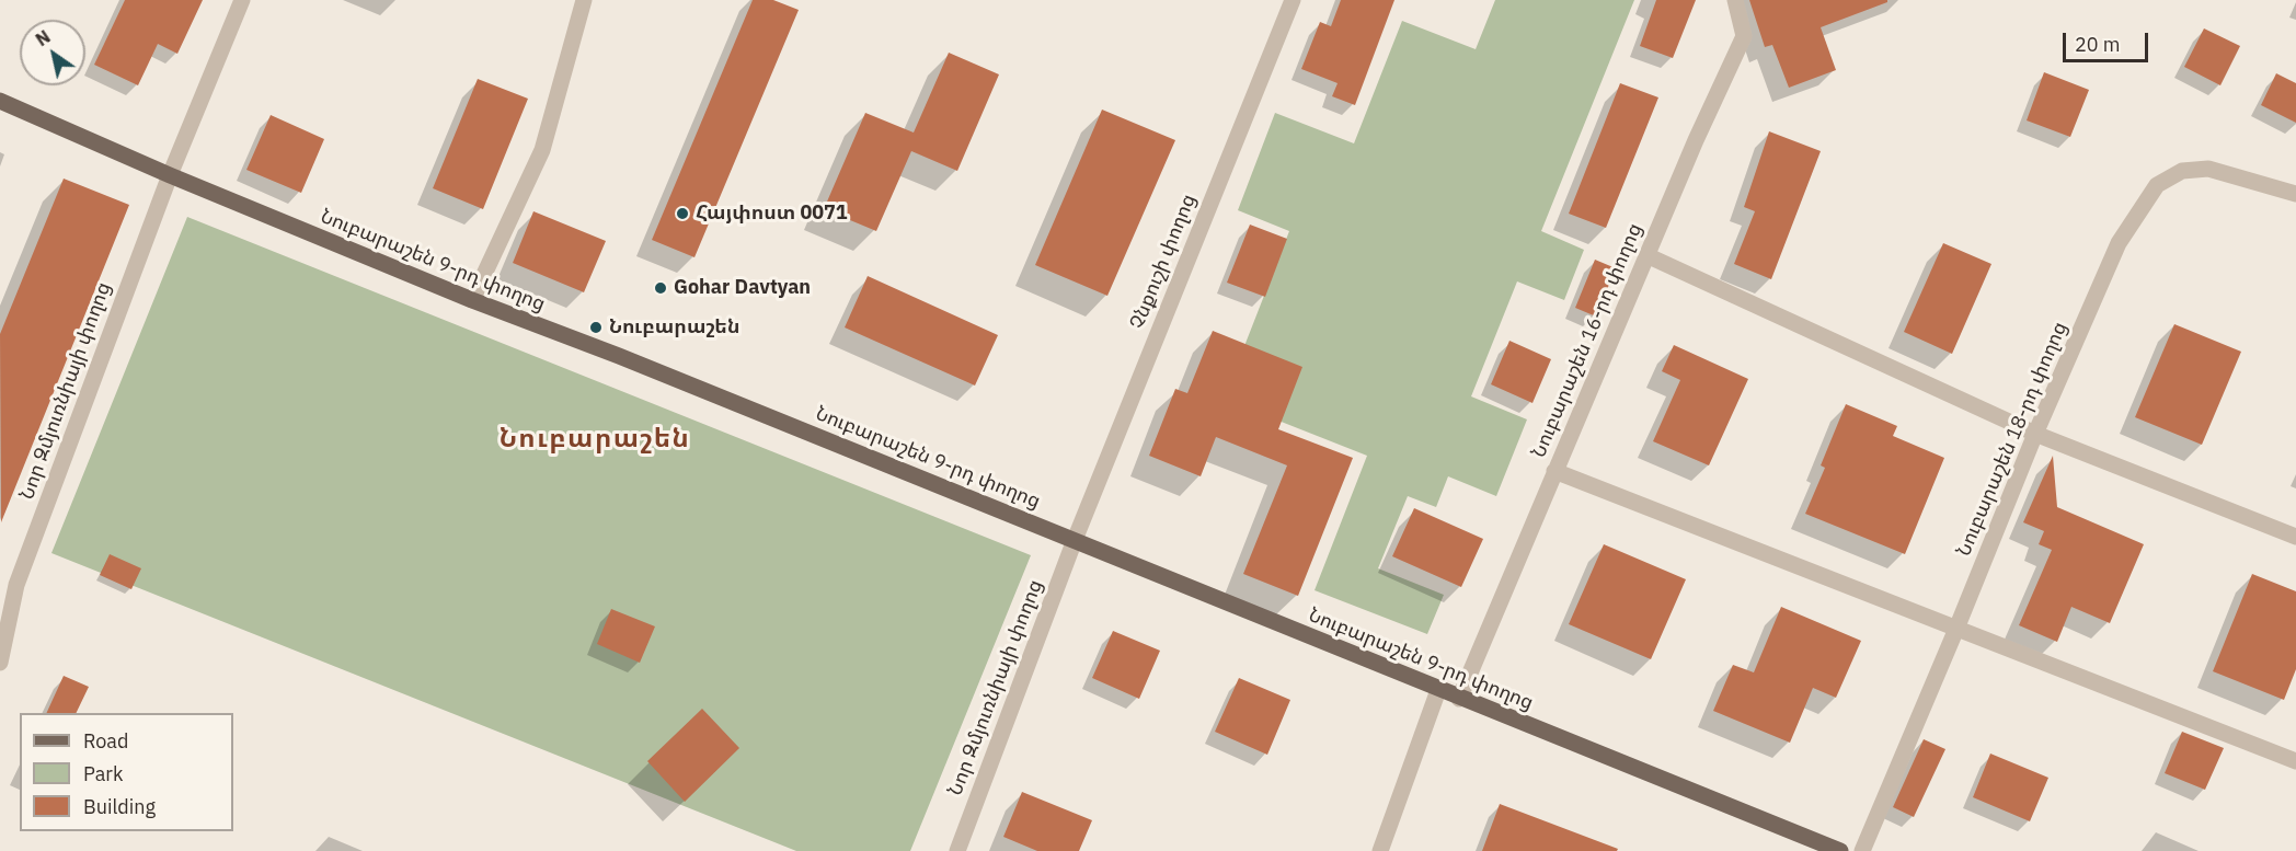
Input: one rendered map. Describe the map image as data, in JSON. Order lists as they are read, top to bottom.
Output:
{
  "streets": {
    "main road": ["Նուբարաշեն 9-րդ փողոց"],
    "street": [
      "Չնքուշի փողոց",
      "Նուբարաշեն 16-րդ փողոց",
      "Նոր Զմյուռնիայի փողոց",
      "Նուբարաշեն 18-րդ փողոց"
    ]
  },
  "crossings": [
    ["Նուբարաշեն 9-րդ փողոց", "Չնքուշի փողոց"],
    ["Նուբարաշեն 9-րդ փողոց", "Նուբարաշեն 16-րդ փողոց"],
    ["Նուբարաշեն 9-րդ փողոց", "Նոր Զմյուռնիայի փողոց"],
    ["Չնքուշի փողոց", "Նոր Զմյուռնիայի փողոց"]
  ],
  "districts": ["Նուբարաշեն"],
  "places": ["Հայփոստ 0071", "Gohar Davtyan", "Նուբարաշեն"],
  "legend": ["Road", "Park", "Building"],
  "scale_bar": "20 m",
  "north": "top left"
}
